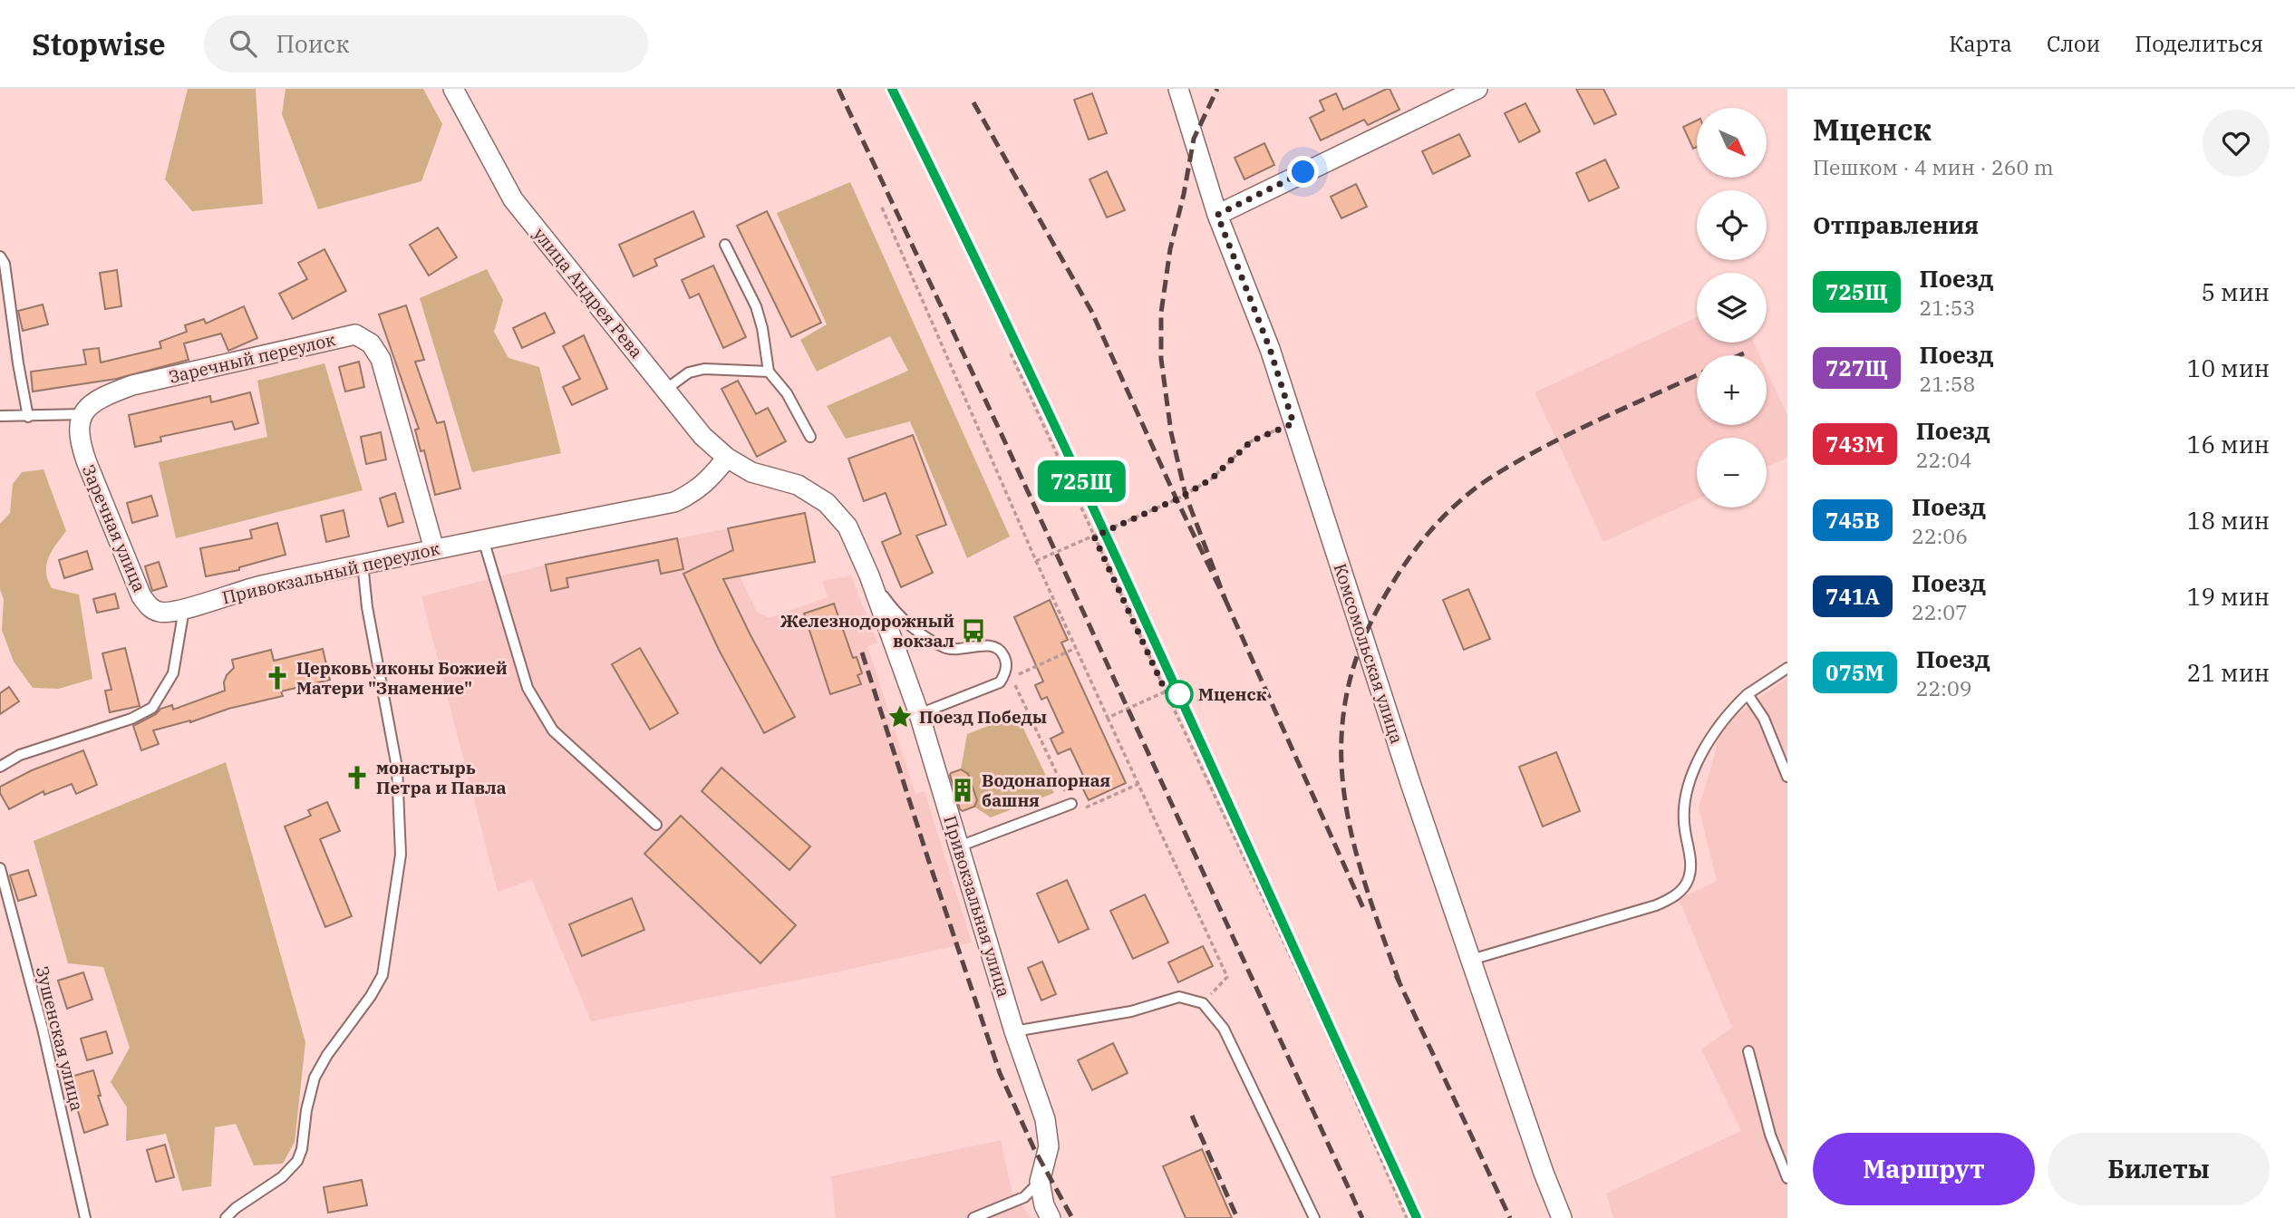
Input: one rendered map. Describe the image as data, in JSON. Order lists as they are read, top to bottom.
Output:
{
  "streets": {
    "street": [
      "улица Андрея Рева",
      "Заречный переулок",
      "Заречная улица",
      "Привокзальный переулок",
      "Комсомольская улица",
      "Привокзальная улица"
    ],
    "lane": ["Зушенская улица"]
  },
  "crossings": [
    ["улица Андрея Рева", "Привокзальный переулок"],
    ["улица Андрея Рева", "Привокзальная улица"],
    ["Заречный переулок", "Заречная улица"],
    ["Заречный переулок", "Привокзальный переулок"],
    ["Заречная улица", "Привокзальный переулок"]
  ],
  "places": {
    "bus stop": ["Железнодорожный вокзал"],
    "church": ["Церковь иконы Божией Матери \"Знамение\"", "монастырь Петра и Павла"],
    "other": ["Мценск"],
    "place": ["Поезд Победы"],
    "building": ["Водонапорная башня"]
  },
  "north": "bottom right",
  "page": {
    "header": "Stopwise",
    "search": "Поиск",
    "nav": ["Карта", "Слои", "Поделиться"],
    "on_map": "725Щ",
    "heading": [
      ["Мценск", "Пешком · 4 мин · 260 m"],
      "Отправления"
    ],
    "map_buttons": ["+", "−"],
    "list": [
      {
        "mark": "725Щ",
        "name": "Поезд",
        "note": "21:53",
        "value": "5 мин"
      },
      {
        "mark": "727Щ",
        "name": "Поезд",
        "note": "21:58",
        "value": "10 мин"
      },
      {
        "mark": "743М",
        "name": "Поезд",
        "note": "22:04",
        "value": "16 мин"
      },
      {
        "mark": "745В",
        "name": "Поезд",
        "note": "22:06",
        "value": "18 мин"
      },
      {
        "mark": "741А",
        "name": "Поезд",
        "note": "22:07",
        "value": "19 мин"
      },
      {
        "mark": "075М",
        "name": "Поезд",
        "note": "22:09",
        "value": "21 мин"
      }
    ],
    "buttons": ["Маршрут", "Билеты"]
  }
}
